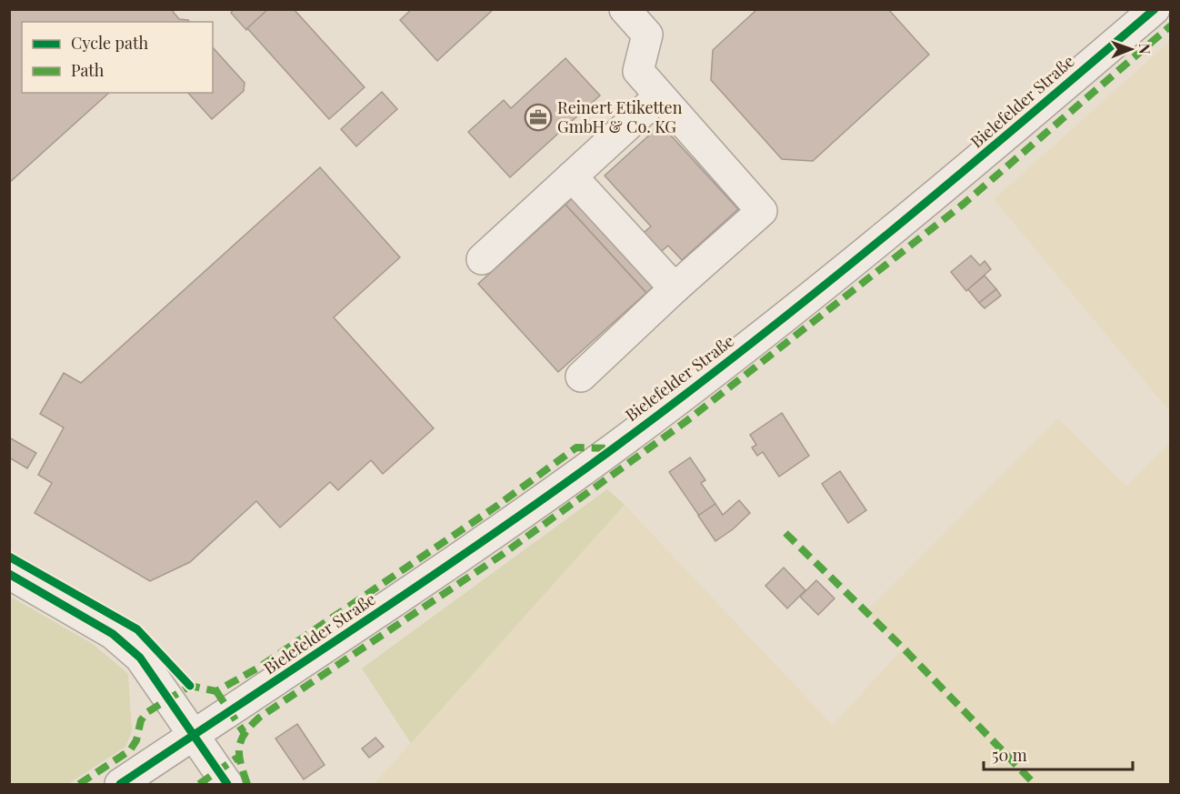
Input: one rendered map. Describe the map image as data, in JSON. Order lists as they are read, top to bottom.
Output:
{
  "streets": {
    "street": ["Bielefelder Straße"]
  },
  "places": {
    "office": ["Reinert Etiketten GmbH & Co. KG"]
  },
  "legend": ["Cycle path", "Path"],
  "scale_bar": "50 m",
  "north": "right"
}
